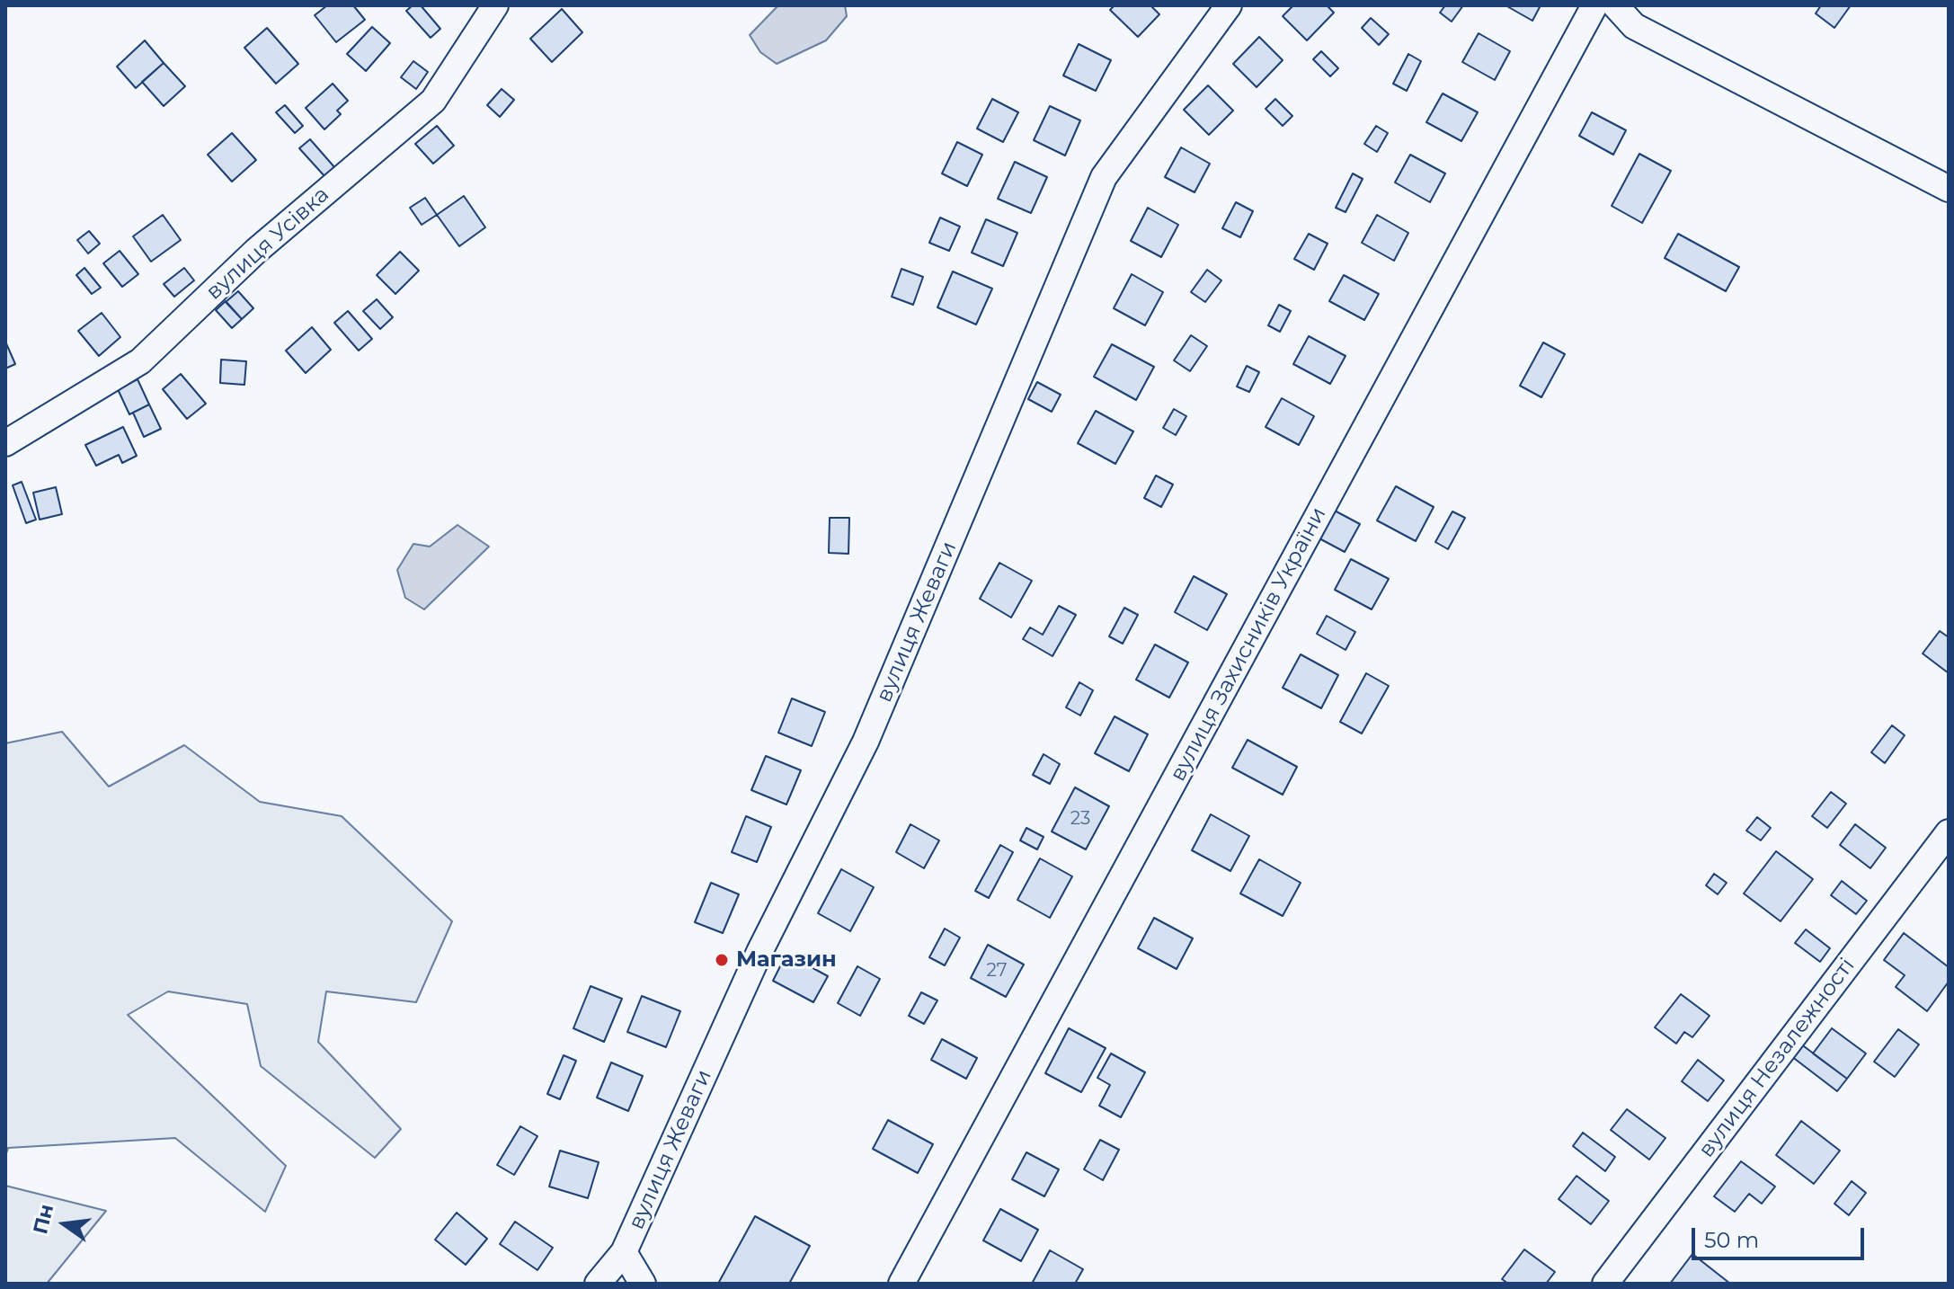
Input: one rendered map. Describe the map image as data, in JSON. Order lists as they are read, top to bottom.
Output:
{
  "streets": {
    "street": [
      "вулиця Усівка",
      "вулиця Жеваги",
      "вулиця Захисників України",
      "вулиця Незалежності"
    ]
  },
  "places": ["Магазин"],
  "house_numbers": ["23", "27"],
  "scale_bar": "50 m",
  "north": "left"
}
